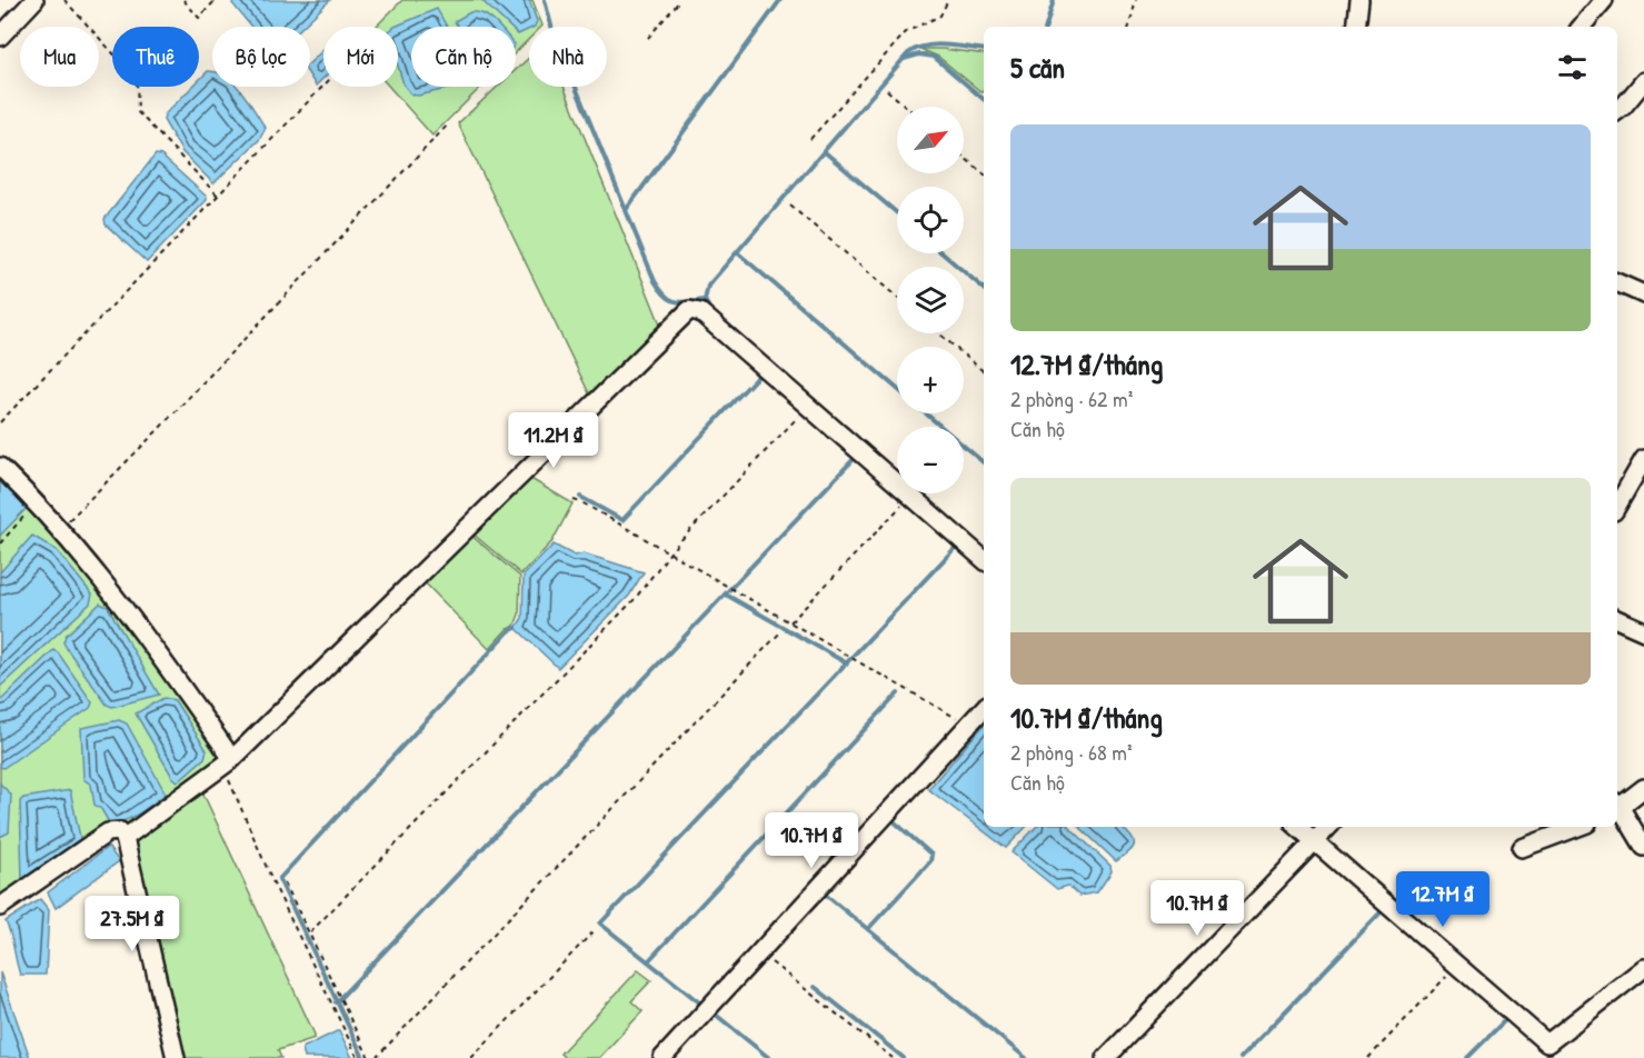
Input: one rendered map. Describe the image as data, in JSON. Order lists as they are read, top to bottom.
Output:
{
  "north": "top right",
  "page": {
    "chip": [
      "Mua",
      "Thuê",
      "Bộ lọc",
      "Mới",
      "Căn hộ",
      "Nhà"
    ],
    "heading": "5 căn",
    "map_buttons": ["+", "−"],
    "list": [
      {
        "name": "12.7M ₫/tháng",
        "note": "2 phòng · 62 m² · Căn hộ"
      },
      {
        "name": "10.7M ₫/tháng",
        "note": "2 phòng · 68 m² · Căn hộ"
      }
    ],
    "price": [
      "11.2M ₫",
      "10.7M ₫",
      "12.7M ₫",
      "10.7M ₫",
      "27.5M ₫"
    ]
  }
}
